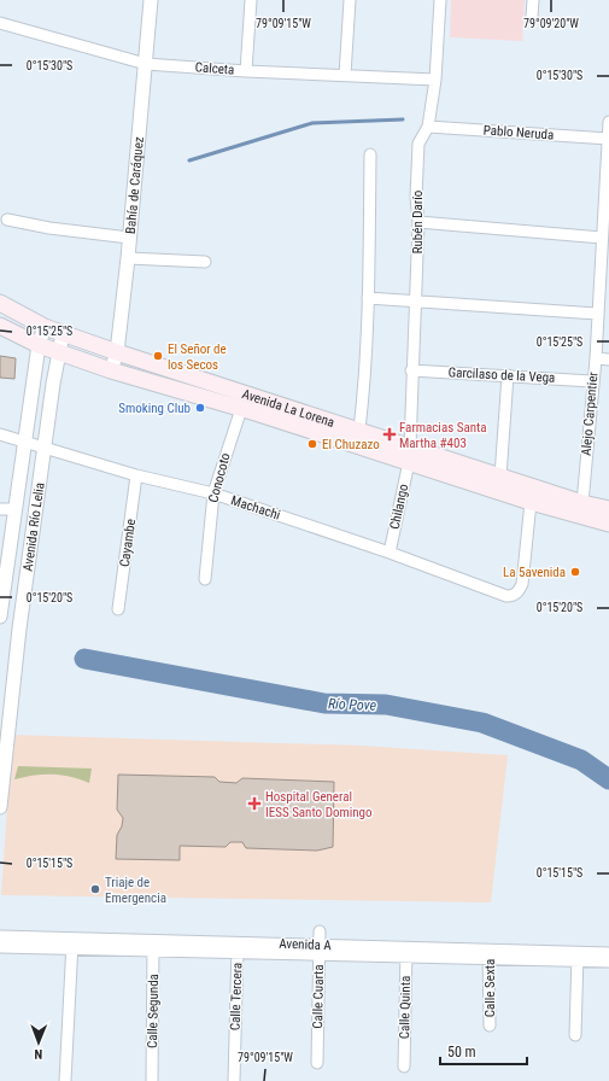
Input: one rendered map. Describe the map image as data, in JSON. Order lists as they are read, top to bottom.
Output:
{
  "streets": {
    "main road": ["Avenida La Lorena"],
    "street": [
      "Calceta",
      "Pablo Neruda",
      "Bahía de Caráquez",
      "Rubén Darío",
      "Garcilaso de la Vega",
      "Alejo Carpentier",
      "Conocoto",
      "Chilango",
      "Machachi",
      "Avenida Río Lelia",
      "Cayambe",
      "Avenida A",
      "Calle Sexta",
      "Calle Tercera",
      "Calle Cuarta",
      "Calle Quinta",
      "Calle Segunda"
    ]
  },
  "crossings": [
    ["Calceta", "Bahía de Caráquez"],
    ["Calceta", "Rubén Darío"],
    ["Pablo Neruda", "Rubén Darío"],
    ["Pablo Neruda", "Alejo Carpentier"],
    ["Bahía de Caráquez", "Avenida La Lorena"],
    ["Rubén Darío", "Garcilaso de la Vega"],
    ["Rubén Darío", "Avenida La Lorena"],
    ["Rubén Darío", "Chilango"],
    ["Garcilaso de la Vega", "Alejo Carpentier"],
    ["Avenida La Lorena", "Alejo Carpentier"],
    ["Avenida La Lorena", "Conocoto"],
    ["Avenida La Lorena", "Chilango"],
    ["Avenida La Lorena", "Machachi"],
    ["Avenida La Lorena", "Avenida Río Lelia"],
    ["Conocoto", "Machachi"],
    ["Chilango", "Machachi"],
    ["Machachi", "Avenida Río Lelia"],
    ["Machachi", "Cayambe"],
    ["Avenida A", "Calle Sexta"],
    ["Avenida A", "Calle Tercera"],
    ["Avenida A", "Calle Cuarta"],
    ["Avenida A", "Calle Quinta"],
    ["Avenida A", "Calle Segunda"]
  ],
  "water": ["Río Pove"],
  "places": {
    "other": [
      "El Señor de los Secos",
      "Smoking Club",
      "El Chuzazo",
      "La 5avenida",
      "Triaje de Emergencia"
    ],
    "health": ["Farmacias Santa Martha #403", "Hospital General IESS Santo Domingo"]
  },
  "scale_bar": "50 m",
  "north": "bottom",
  "coordinates": [
    "79°09'15\"W",
    "79°09'20\"W",
    "0°15'30\"S",
    "0°15'25\"S",
    "0°15'20\"S",
    "0°15'15\"S"
  ]
}
